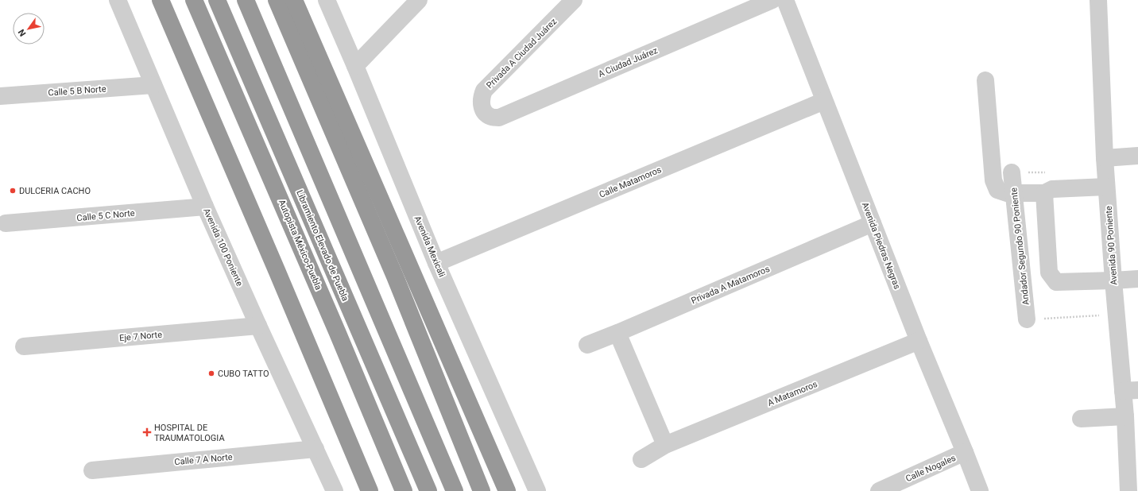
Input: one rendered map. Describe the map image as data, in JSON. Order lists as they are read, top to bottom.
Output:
{
  "streets": {
    "highway": ["Autopista México-Puebla", "Libramiento Elevado de Puebla"],
    "street": [
      "Privada A Ciudad Juárez",
      "A Ciudad Juárez",
      "Calle 5 B Norte",
      "Calle Matamoros",
      "Calle 5 C Norte",
      "Avenida Piedras Negras",
      "Avenida 90 Poniente",
      "Avenida Mexicali",
      "Andador Segundo 90 Poniente",
      "Avenida 100 Poniente",
      "Privada A Matamoros",
      "Eje 7 Norte",
      "A Matamoros",
      "Calle 7 A Norte",
      "Calle Nogales"
    ]
  },
  "crossings": [
    ["Privada A Ciudad Juárez", "A Ciudad Juárez"],
    ["Calle 5 B Norte", "Avenida 100 Poniente"],
    ["Calle Matamoros", "Avenida Piedras Negras"],
    ["Calle Matamoros", "Avenida Mexicali"],
    ["Calle 5 C Norte", "Avenida 100 Poniente"],
    ["Avenida Piedras Negras", "Privada A Matamoros"],
    ["Avenida Piedras Negras", "A Matamoros"],
    ["Avenida Piedras Negras", "Calle Nogales"],
    ["Avenida 100 Poniente", "Eje 7 Norte"],
    ["Avenida 100 Poniente", "Calle 7 A Norte"]
  ],
  "places": {
    "other": ["DULCERIA CACHO", "CUBO TATTO"],
    "health": ["HOSPITAL DE TRAUMATOLOGIA"]
  },
  "north": "bottom left"
}
